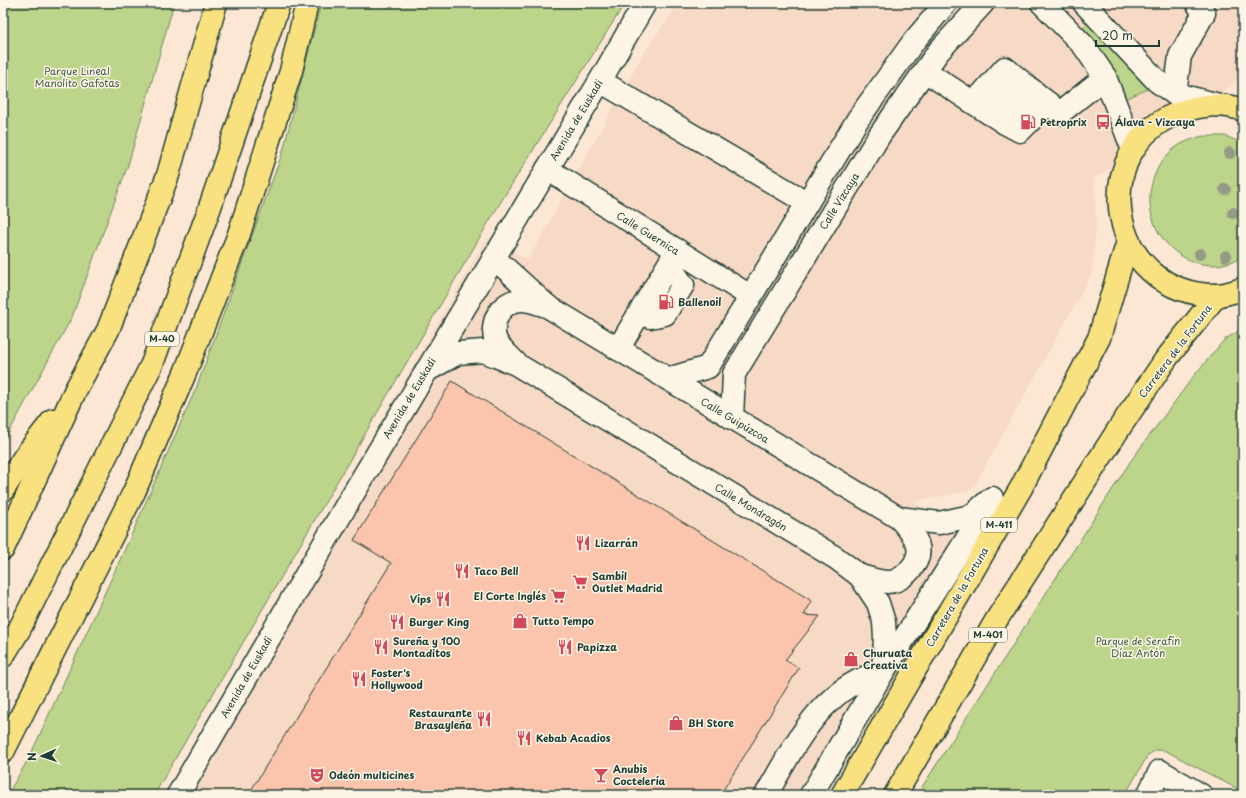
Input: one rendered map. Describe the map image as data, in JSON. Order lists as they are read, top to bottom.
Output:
{
  "streets": {
    "main road": [
      "M-40",
      "Carretera de la Fortuna",
      "M-411",
      "M-401"
    ],
    "street": [
      "Avenida de Euskadi",
      "Calle Vizcaya",
      "Calle Guernica",
      "Calle Guipúzcoa",
      "Calle Mondragón"
    ]
  },
  "crossings": [
    ["Avenida de Euskadi", "Calle Guernica"],
    ["Avenida de Euskadi", "Calle Guipúzcoa"],
    ["Avenida de Euskadi", "Calle Mondragón"],
    ["Calle Vizcaya", "Calle Guipúzcoa"]
  ],
  "parks": ["Parque Lineal Manolito Gafotas", "Parque de Serafín Díaz Antón"],
  "places": {
    "fuel station": ["Petroprix", "Ballenoil"],
    "bus stop": ["Álava - Vizcaya"],
    "restaurant": [
      "Lizarrán",
      "Taco Bell",
      "Vips",
      "Burger King",
      "Sureña y 100 Montaditos",
      "Papizza",
      "Foster's Hollywood",
      "Restaurante Brasayleña",
      "Kebab Acadios"
    ],
    "supermarket": ["Sambil Outlet Madrid", "El Corte Inglés"],
    "shop": ["Tutto Tempo", "Churuata Creativa", "BH Store"],
    "theatre": ["Odeón multicines"],
    "bar": ["Anubis Coctelería"]
  },
  "scale_bar": "20 m",
  "north": "left"
}
